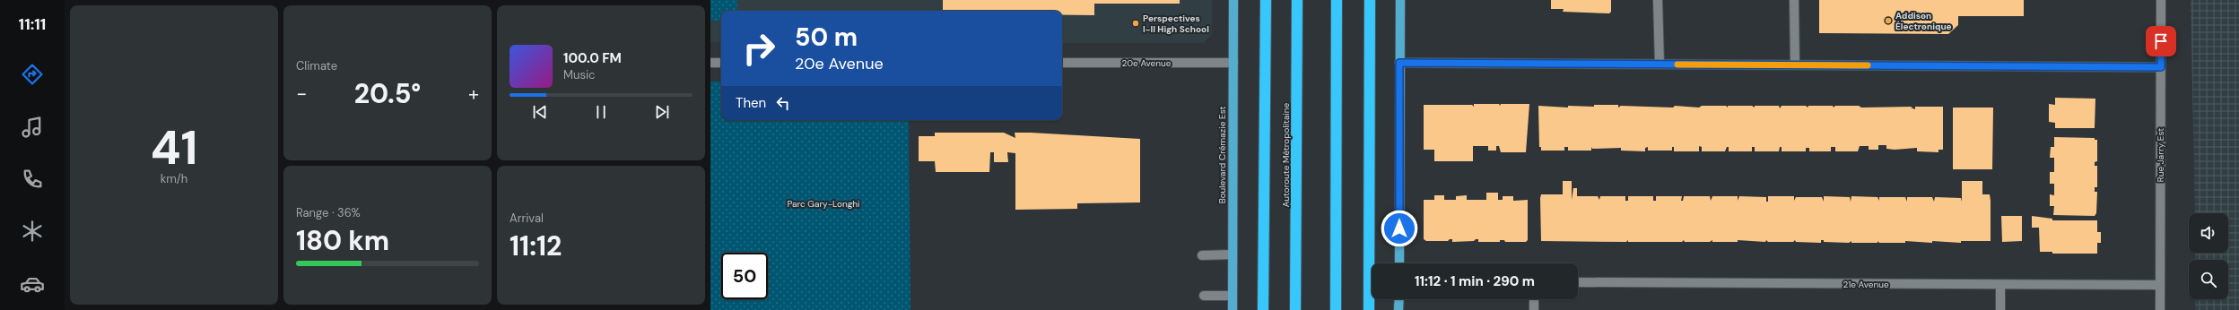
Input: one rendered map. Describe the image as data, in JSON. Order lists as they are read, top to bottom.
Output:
{
  "streets": {
    "highway": ["Autoroute Métropolitaine"],
    "main road": ["Boulevard Crémazie Est"],
    "street": ["20e Avenue", "Rue Jarry Est", "21e Avenue"]
  },
  "crossings": [
    ["20e Avenue", "Boulevard Crémazie Est"],
    ["Rue Jarry Est", "21e Avenue"]
  ],
  "parks": ["Parc Gary-Longhi"],
  "places": ["Addison Électronique", "Perspectives I-II High School"],
  "page": {
    "tabs": "11:11",
    "tile": [
      ["41", "km/h"],
      "Climate",
      ["Range · 36%", "180 km"],
      ["Arrival", "11:12"]
    ],
    "turn": ["50 m", "20e Avenue"],
    "song": ["100.0 FM", "Music"],
    "heat": ["−", "20.5°", "+"],
    "then": "Then",
    "limit": "50",
    "trip": "11:12 · 1 min · 290 m"
  }
}
